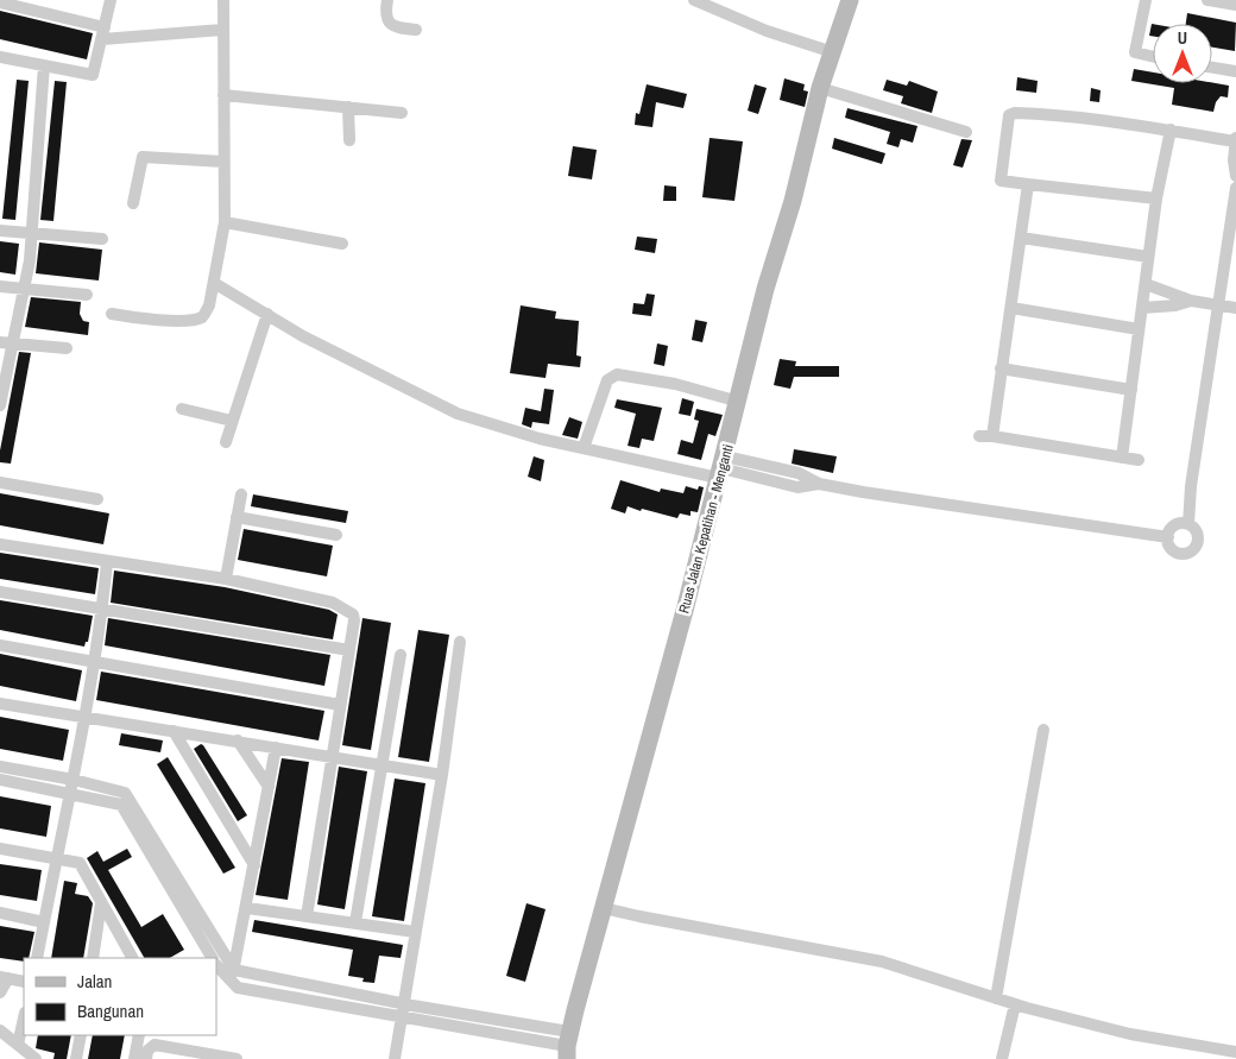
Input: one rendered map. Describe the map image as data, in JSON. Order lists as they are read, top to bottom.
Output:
{
  "streets": {
    "main road": ["Ruas Jalan Kepatihan - Menganti"]
  },
  "legend": ["Jalan", "Bangunan"],
  "north": "top"
}
